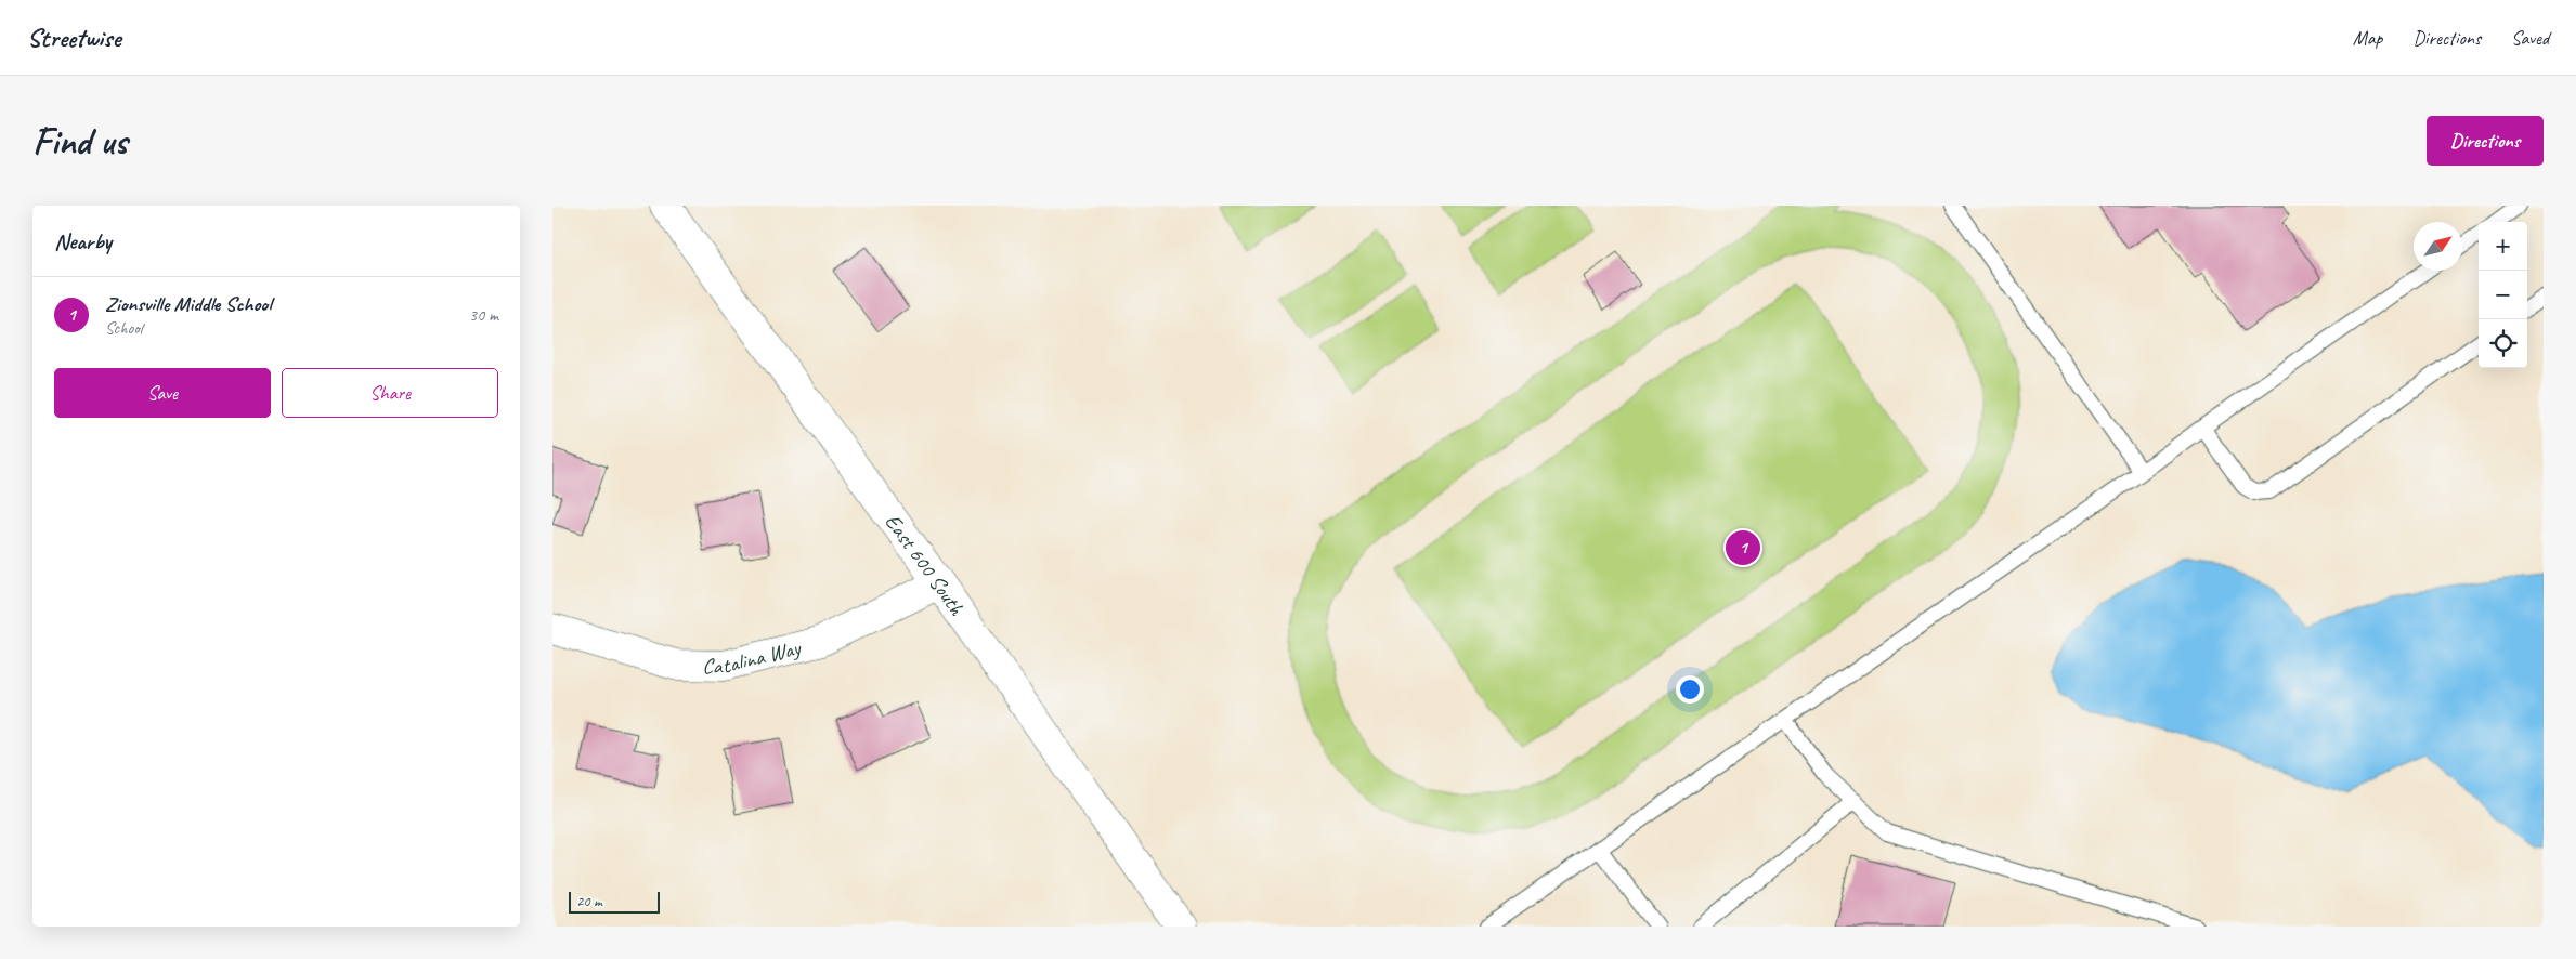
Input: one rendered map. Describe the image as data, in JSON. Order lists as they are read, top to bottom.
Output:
{
  "streets": {
    "street": ["East 600 South", "Catalina Way"]
  },
  "crossings": [
    ["East 600 South", "Catalina Way"]
  ],
  "scale_bar": "20 m",
  "north": "top right",
  "page": {
    "header": "Streetwise",
    "nav": ["Map", "Directions", "Saved"],
    "buttons": [
      "Directions",
      ["Save", "Share"]
    ],
    "title": "Find us",
    "heading": "Nearby",
    "map_buttons": ["+", "−"],
    "list": [
      {
        "mark": "1",
        "name": "Zionsville Middle School",
        "note": "School",
        "value": "30 m"
      }
    ],
    "pins": "1",
    "scale": "20 m"
  }
}
